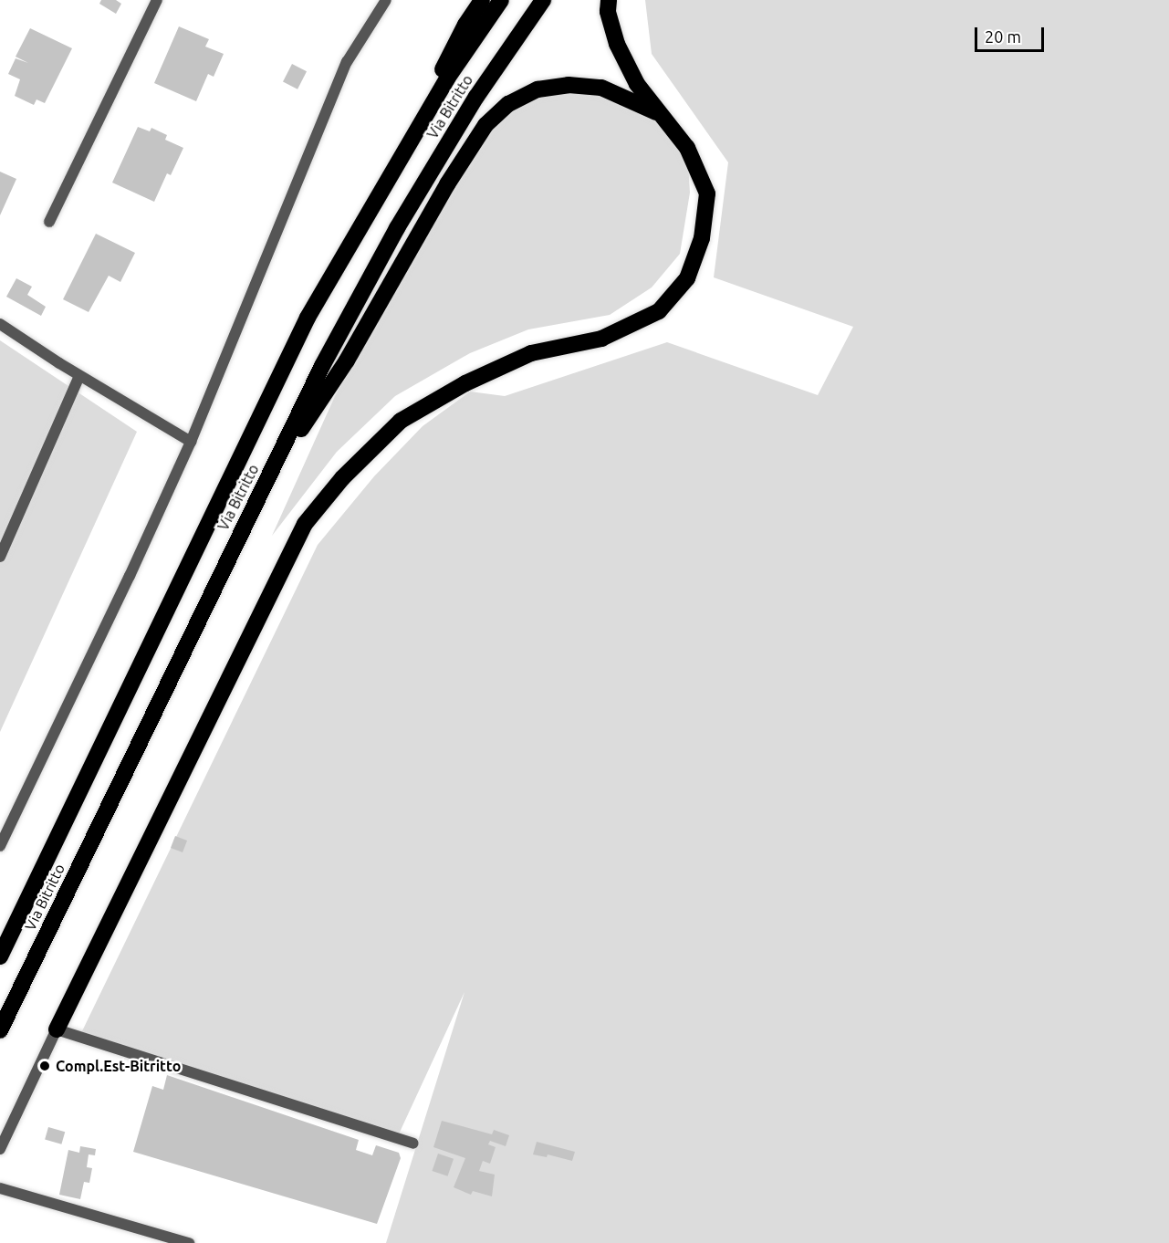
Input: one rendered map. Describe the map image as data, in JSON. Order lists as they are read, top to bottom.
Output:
{
  "streets": {
    "highway": ["Via Bitritto"]
  },
  "places": ["Compl.Est-Bitritto"],
  "scale_bar": "20 m"
}
